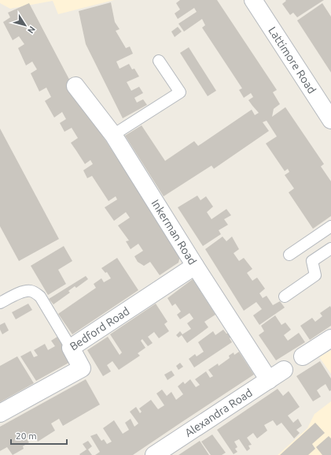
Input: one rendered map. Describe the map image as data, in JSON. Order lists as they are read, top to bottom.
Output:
{
  "streets": {
    "street": [
      "Lattimore Road",
      "Inkerman Road",
      "Bedford Road",
      "Alexandra Road"
    ]
  },
  "crossings": [
    ["Inkerman Road", "Bedford Road"],
    ["Inkerman Road", "Alexandra Road"]
  ],
  "scale_bar": "20 m",
  "north": "bottom right"
}
